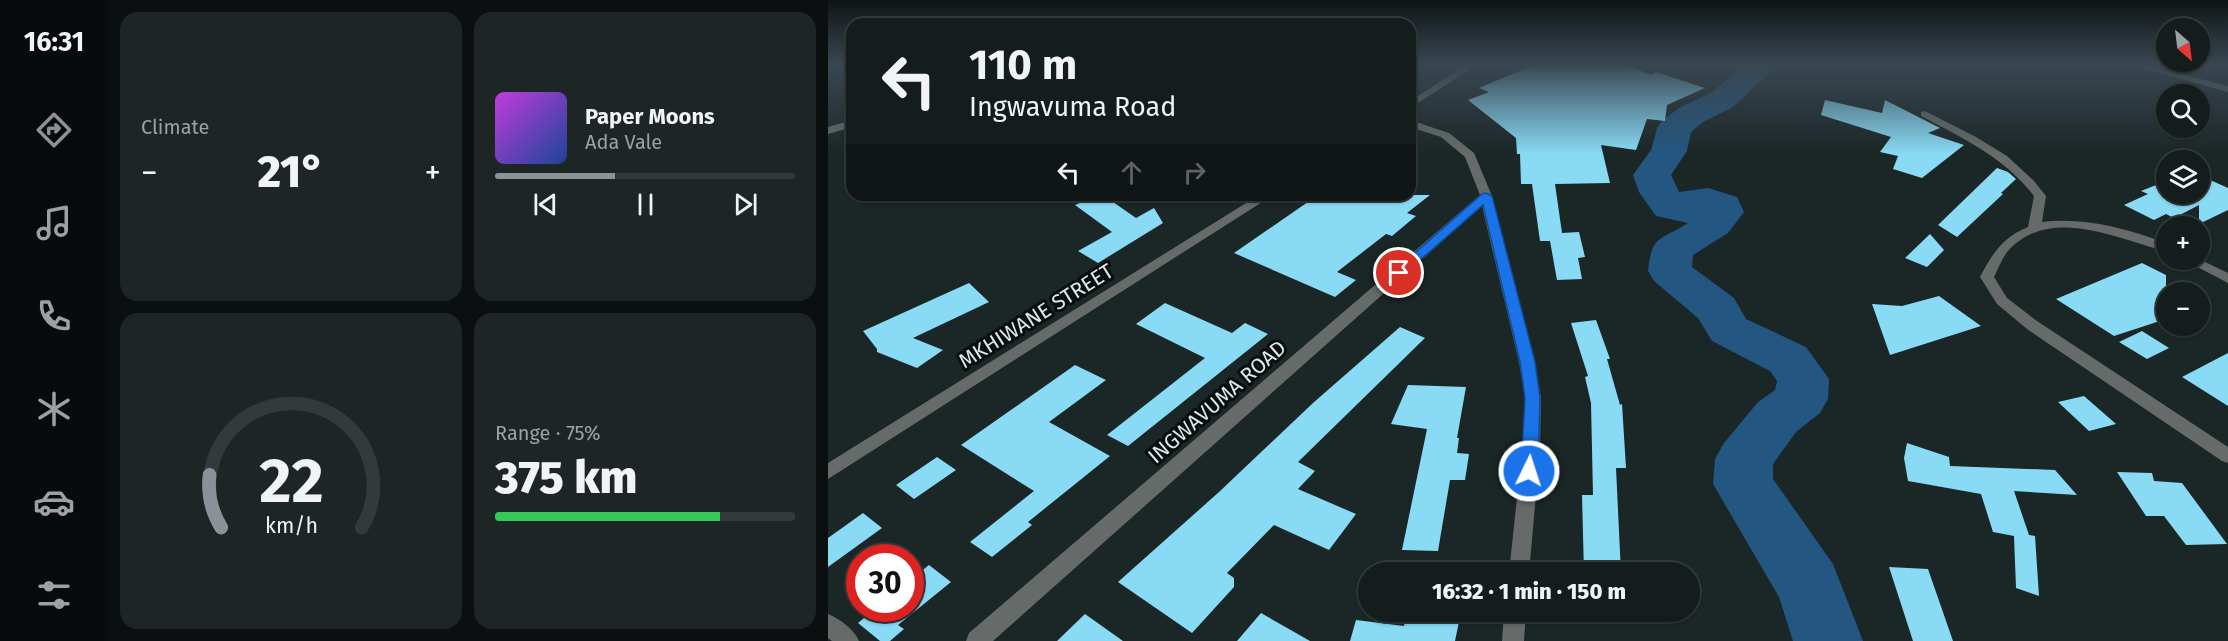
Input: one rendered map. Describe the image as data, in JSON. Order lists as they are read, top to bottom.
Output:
{
  "streets": {
    "street": ["MKHIWANE STREET", "INGWAVUMA ROAD"]
  },
  "north": "bottom right",
  "page": {
    "tabs": "16:31",
    "tile": [
      "Climate",
      ["Range · 75%", "375 km"]
    ],
    "map_buttons": ["+", "−"],
    "turn": ["110 m", "Ingwavuma Road"],
    "song": ["Paper Moons", "Ada Vale"],
    "heat": ["−", "21°", "+"],
    "limit": "30",
    "trip": "16:32 · 1 min · 150 m",
    "gauge": ["22", "km/h"]
  }
}
